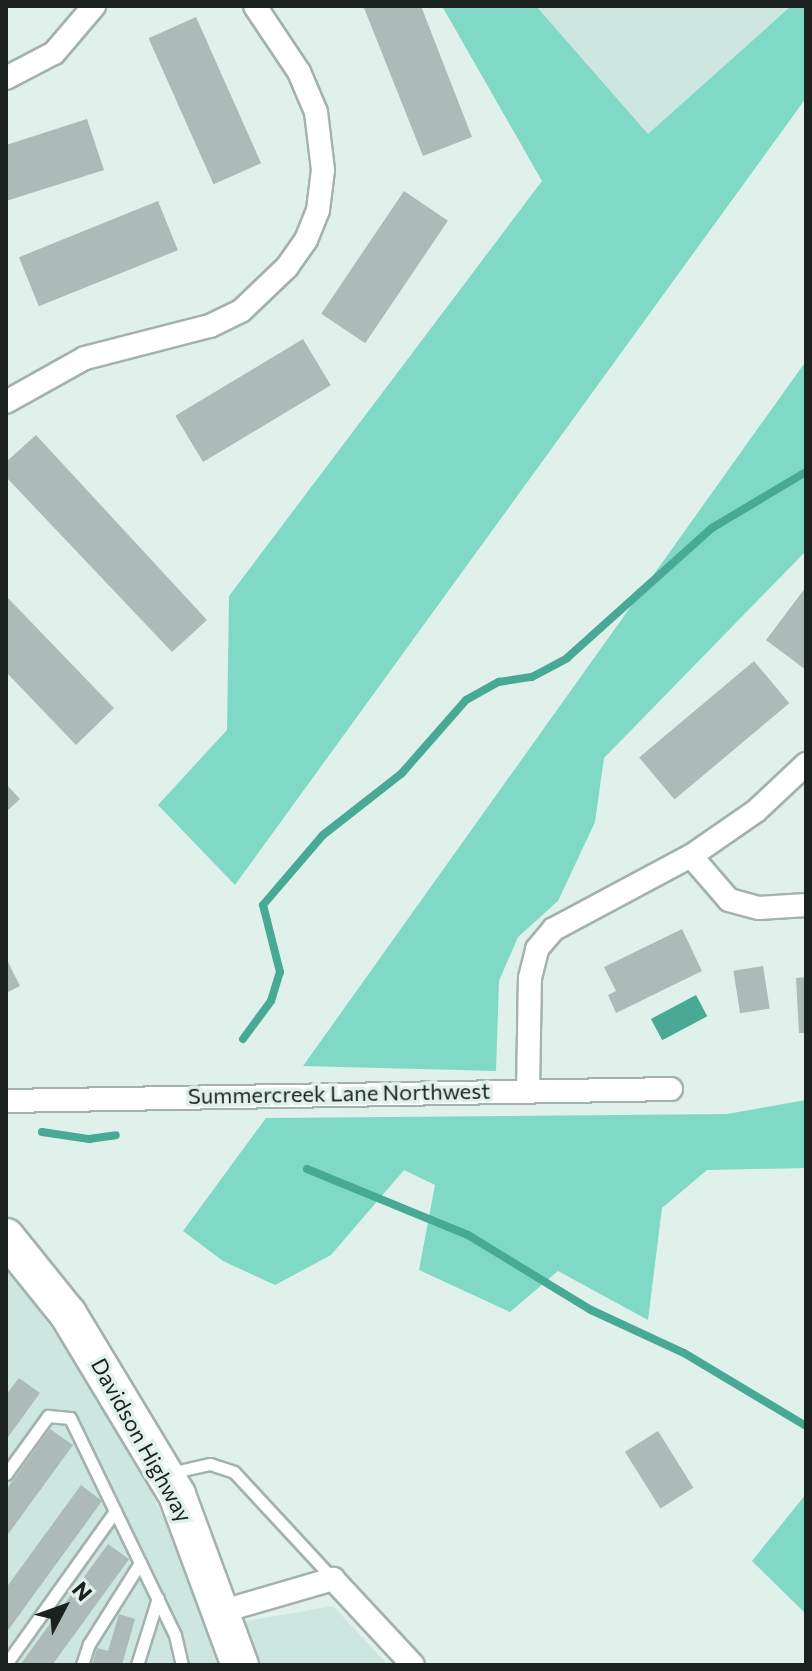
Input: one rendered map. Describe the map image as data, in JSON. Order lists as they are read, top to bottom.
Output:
{
  "streets": {
    "main road": ["Davidson Highway"],
    "street": ["Summercreek Lane Northwest"]
  },
  "north": "top right"
}
